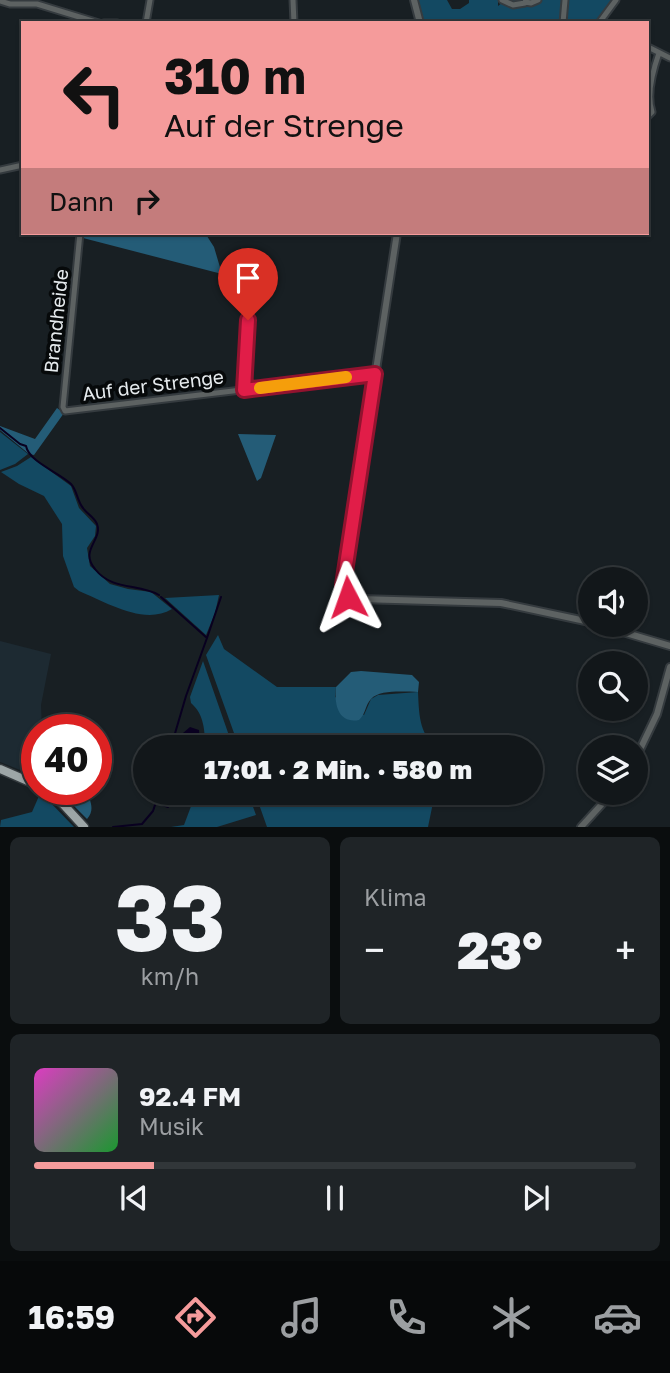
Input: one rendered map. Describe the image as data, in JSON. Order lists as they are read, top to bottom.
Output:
{
  "streets": {
    "street": ["Brandheide", "Auf der Strenge"]
  },
  "crossings": [
    ["Brandheide", "Auf der Strenge"]
  ],
  "page": {
    "turn": ["310 m", "Auf der Strenge"],
    "then": "Dann",
    "limit": "40",
    "trip": "17:01 · 2 Min. · 580 m",
    "tile": [
      ["33", "km/h"],
      "Klima"
    ],
    "heat": ["−", "23°", "+"],
    "song": ["92.4 FM", "Musik"],
    "tabs": "16:59"
  }
}
